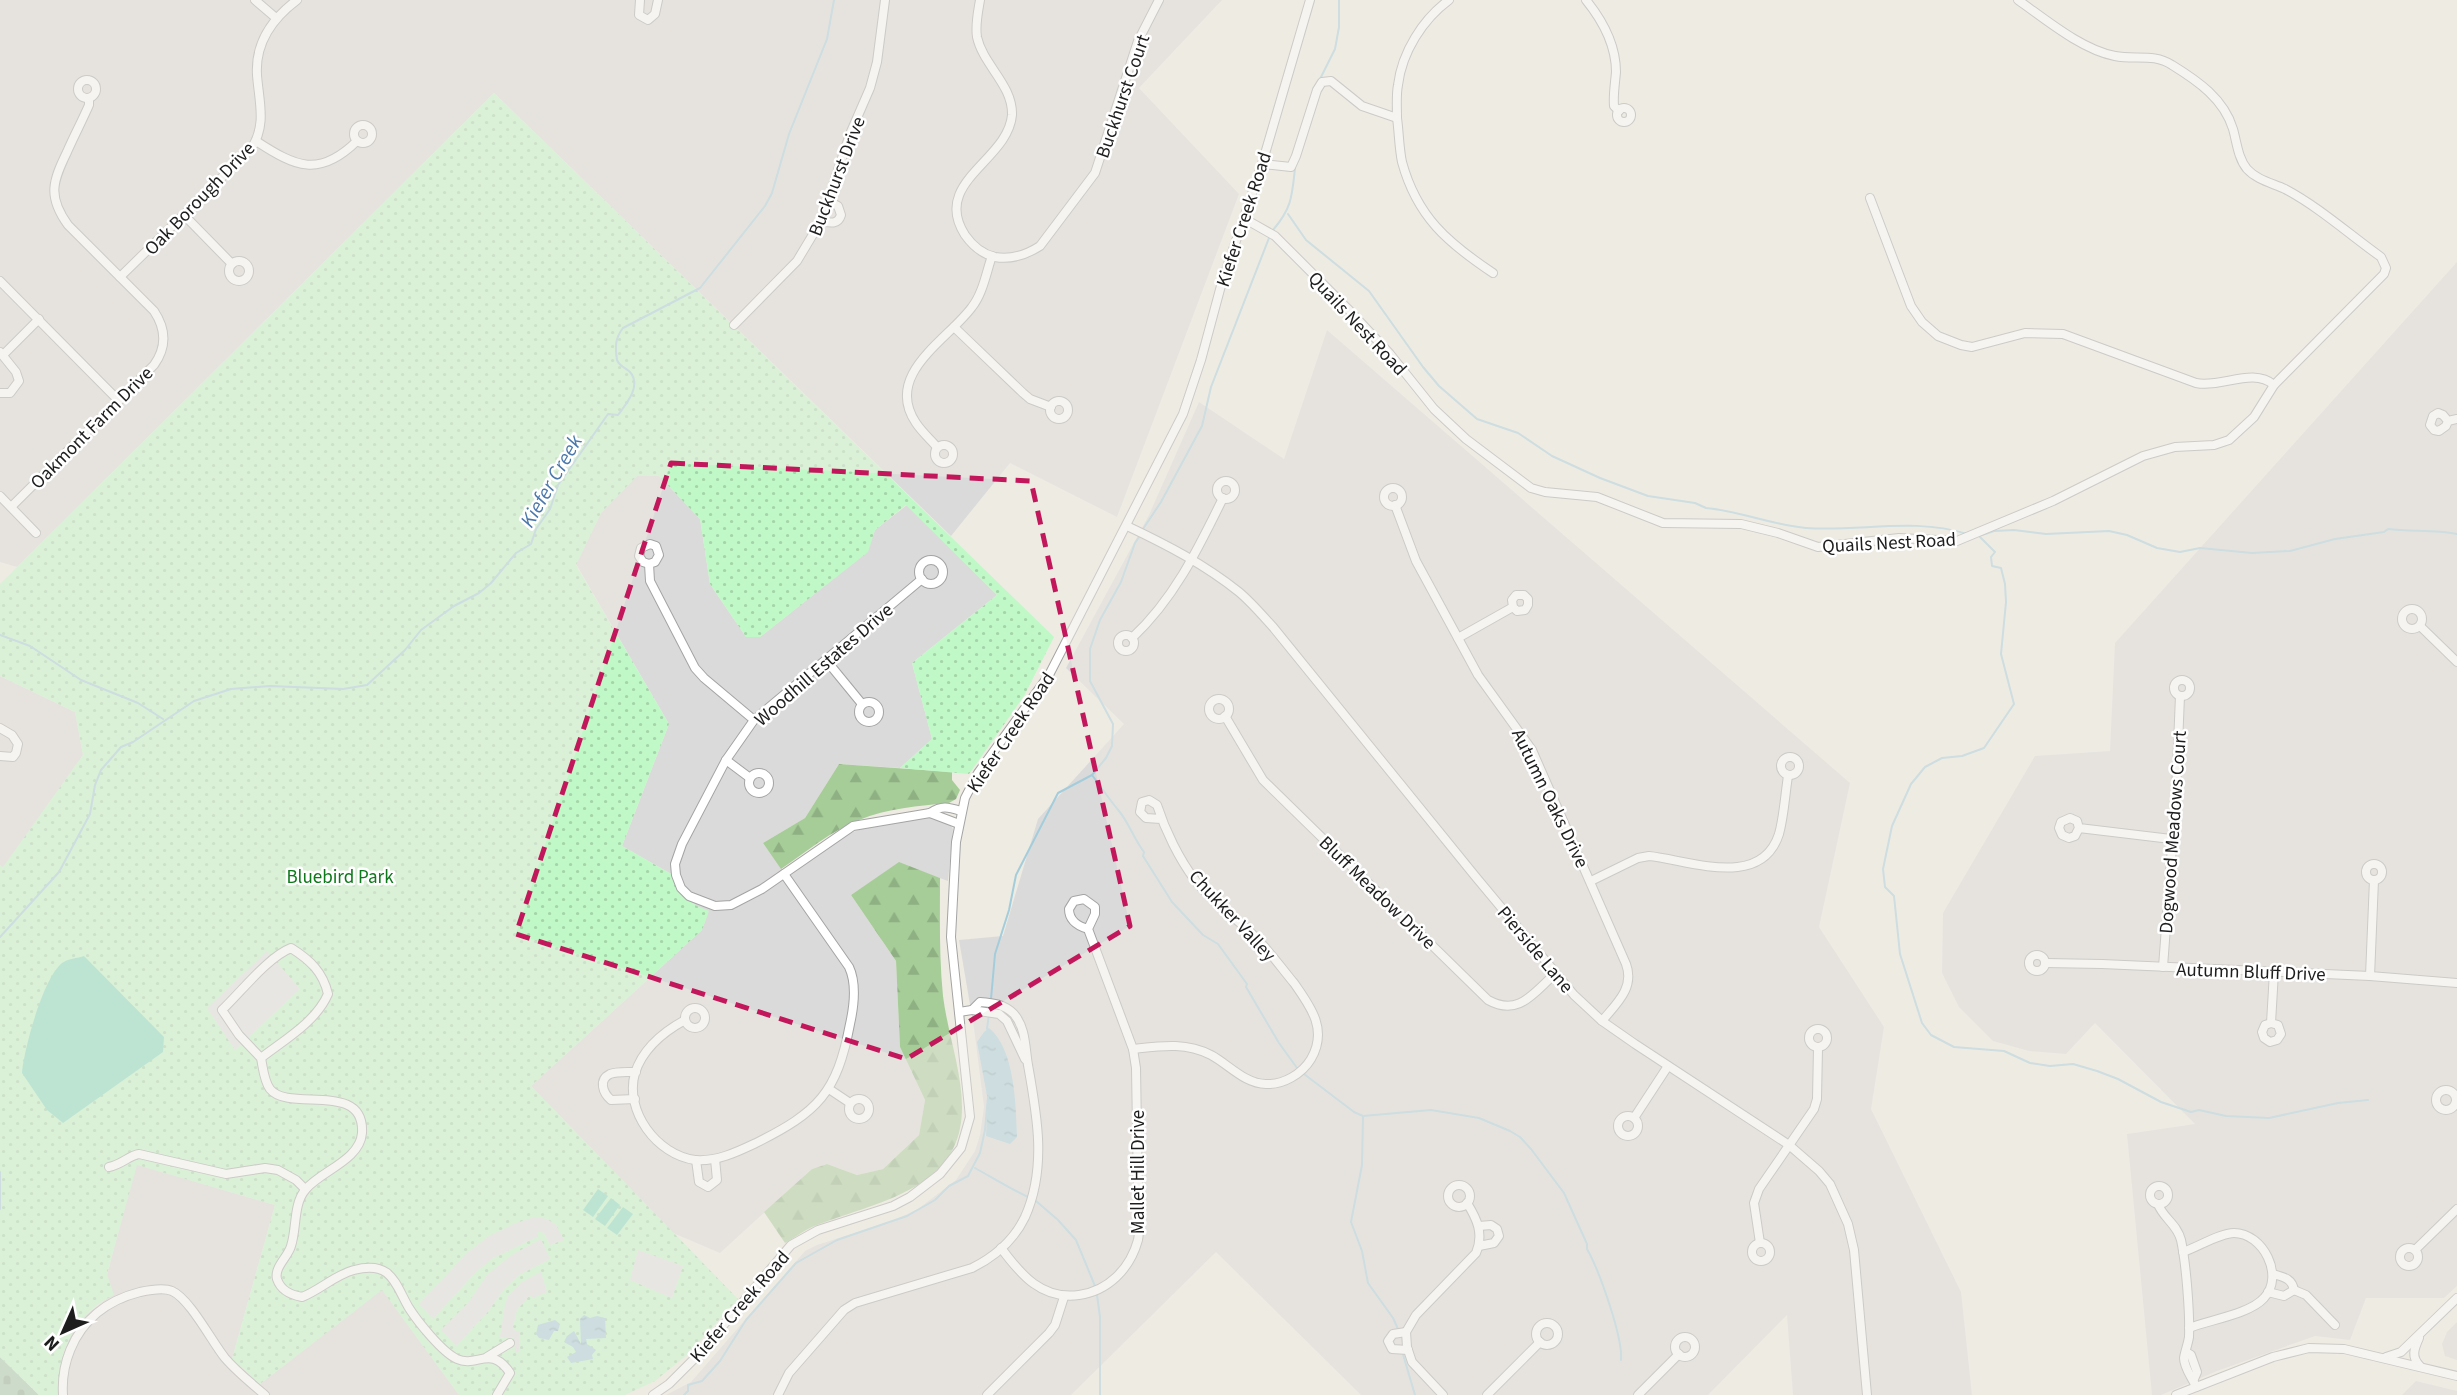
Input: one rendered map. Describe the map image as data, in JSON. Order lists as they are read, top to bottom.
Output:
{
  "streets": {
    "street": [
      "Buckhurst Court",
      "Buckhurst Drive",
      "Oak Borough Drive",
      "Kiefer Creek Road",
      "Quails Nest Road",
      "Oakmont Farm Drive",
      "Woodhill Estates Drive",
      "Autumn Oaks Drive",
      "Dogwood Meadows Court",
      "Bluff Meadow Drive",
      "Chukker Valley",
      "Pierside Lane",
      "Autumn Bluff Drive",
      "Mallet Hill Drive"
    ]
  },
  "crossings": [
    ["Oak Borough Drive", "Oakmont Farm Drive"],
    ["Kiefer Creek Road", "Quails Nest Road"],
    ["Kiefer Creek Road", "Woodhill Estates Drive"],
    ["Kiefer Creek Road", "Pierside Lane"],
    ["Autumn Oaks Drive", "Pierside Lane"],
    ["Dogwood Meadows Court", "Autumn Bluff Drive"],
    ["Bluff Meadow Drive", "Pierside Lane"],
    ["Chukker Valley", "Mallet Hill Drive"]
  ],
  "water": ["Kiefer Creek"],
  "parks": ["Bluebird Park"],
  "north": "bottom left"
}
